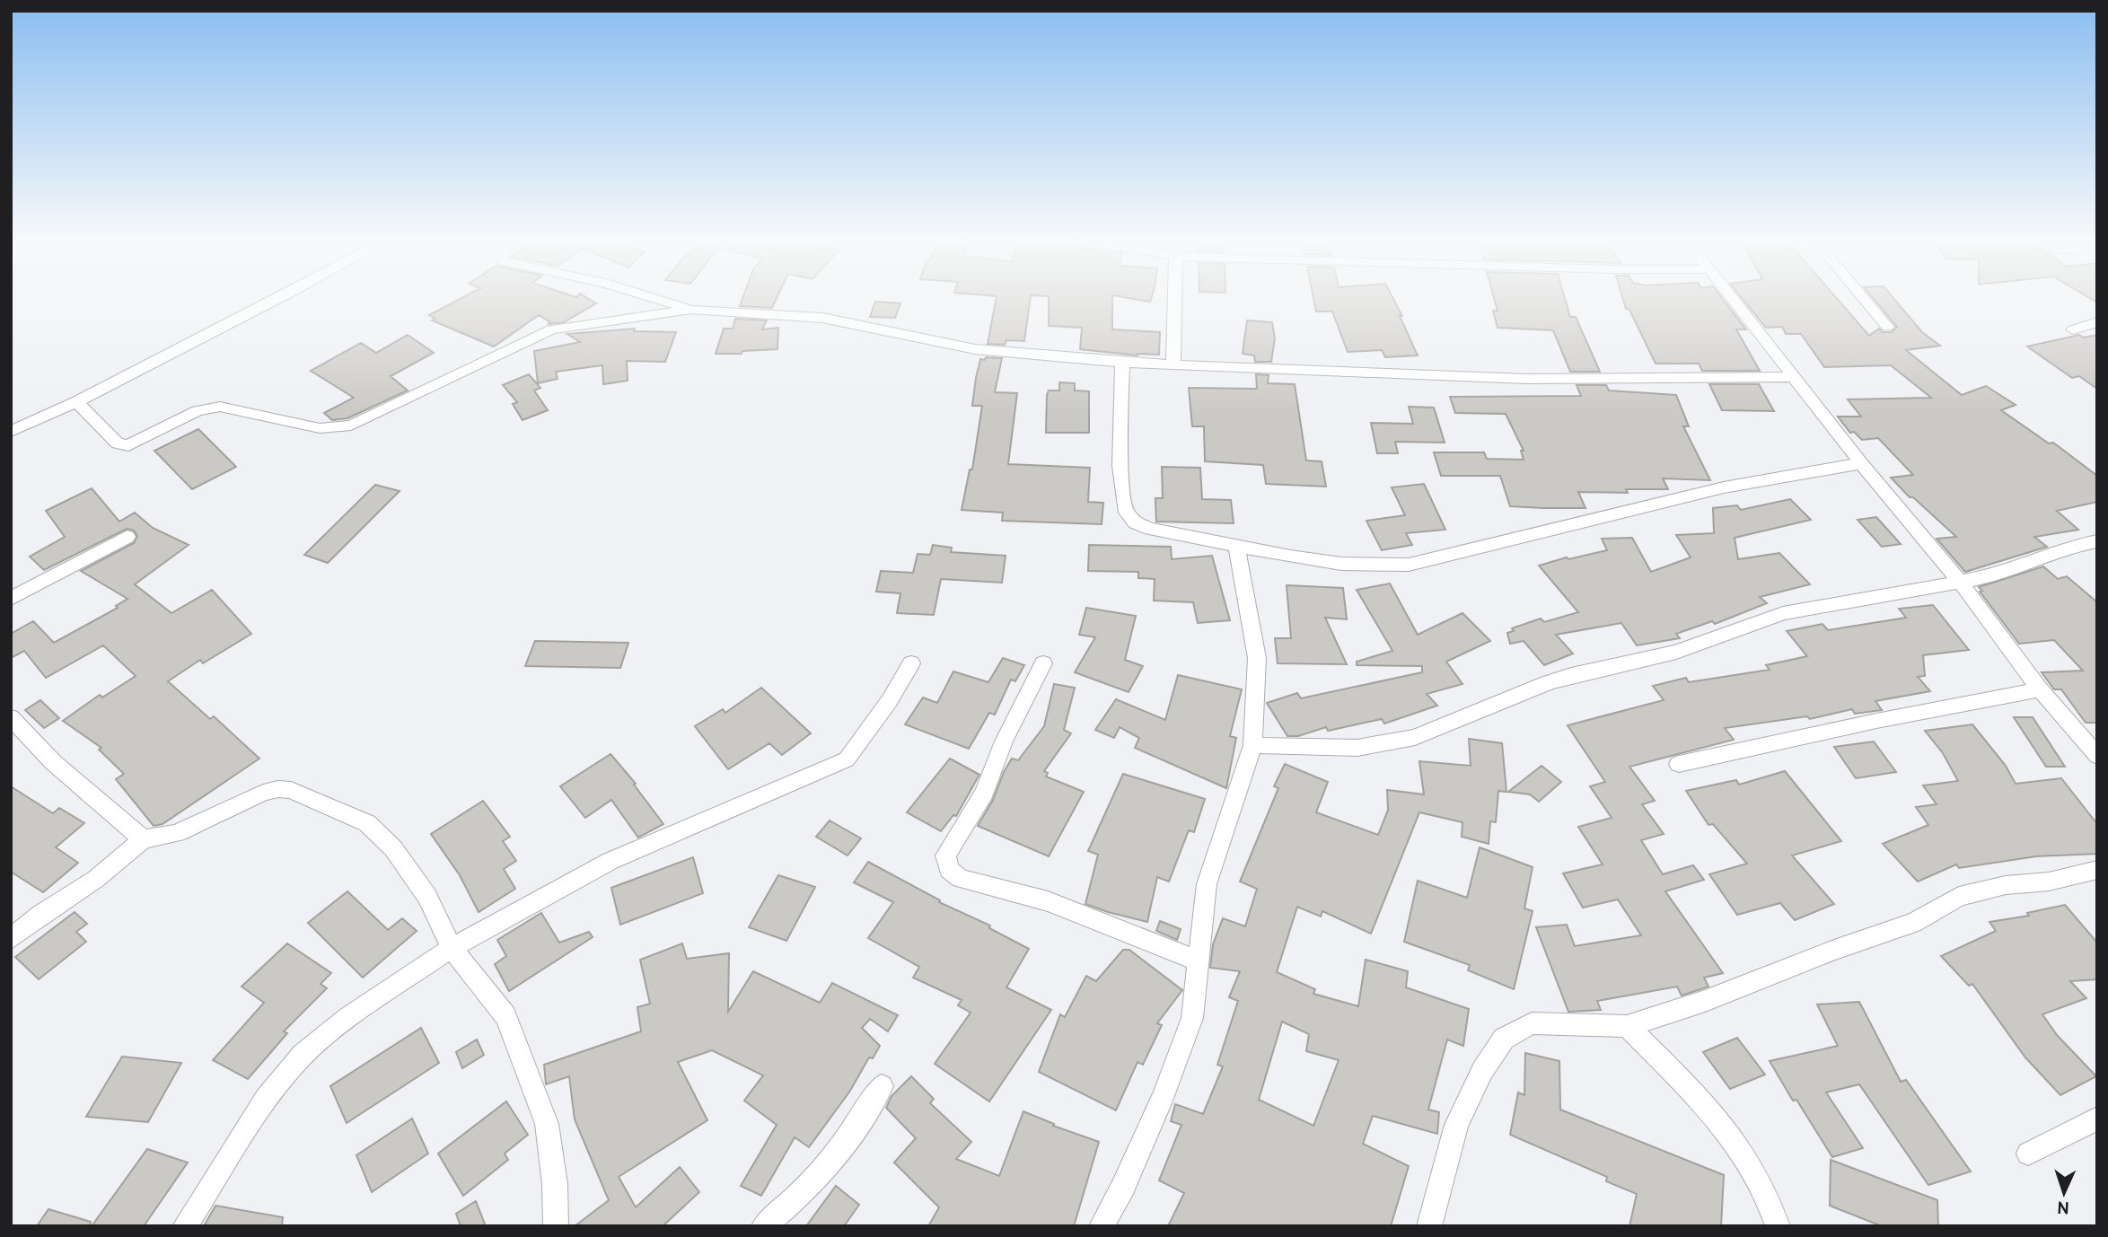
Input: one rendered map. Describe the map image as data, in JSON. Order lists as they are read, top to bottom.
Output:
{
  "north": "bottom"
}
